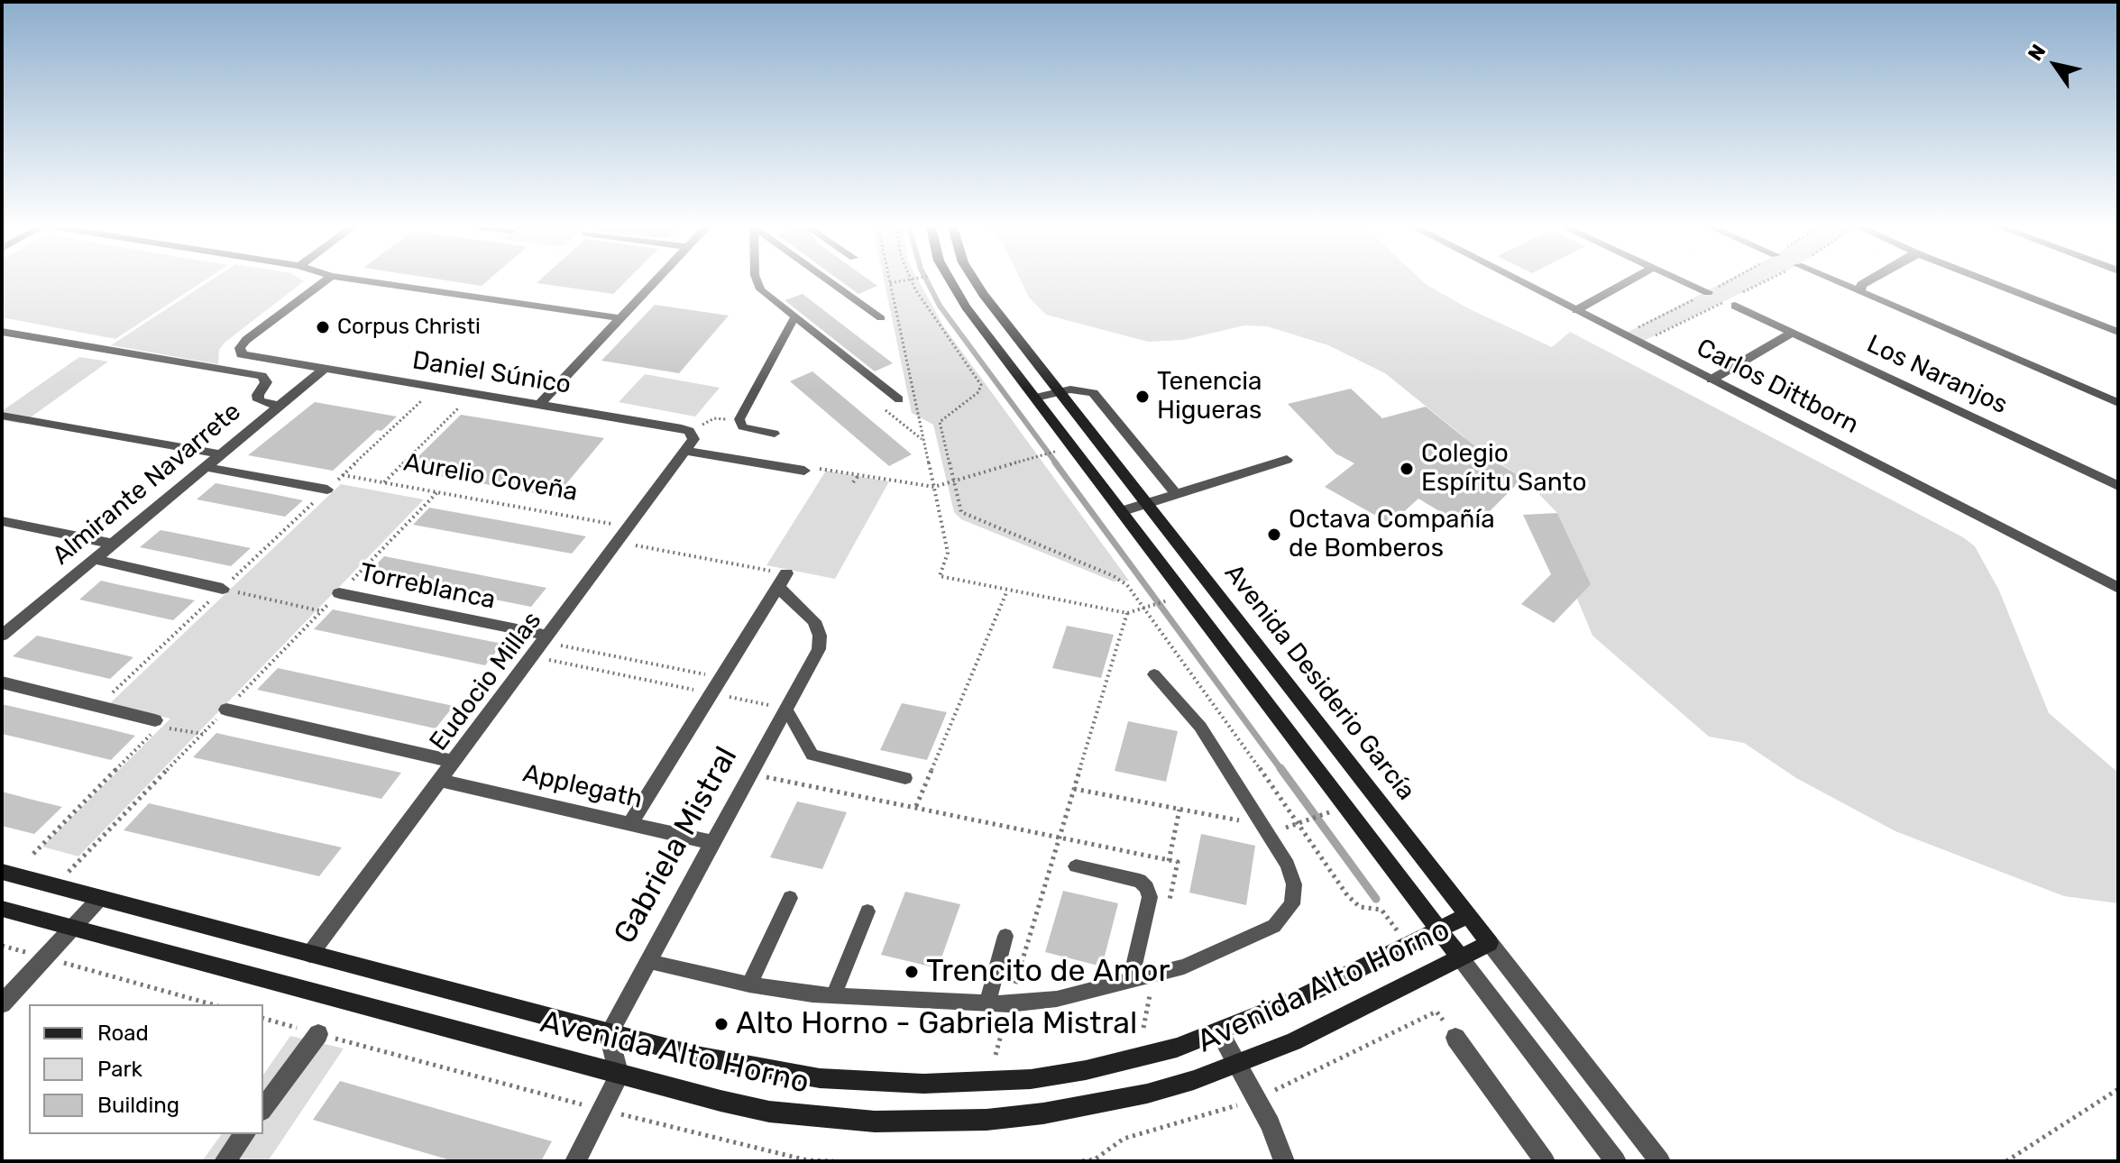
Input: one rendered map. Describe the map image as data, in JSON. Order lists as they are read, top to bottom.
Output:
{
  "streets": {
    "main road": ["Avenida Desiderio García", "Avenida Alto Horno"],
    "street": [
      "Daniel Súnico",
      "Los Naranjos",
      "Carlos Dittborn",
      "Almirante Navarrete",
      "Torreblanca",
      "Eudocio Millas",
      "Applegath",
      "Gabriela Mistral"
    ],
    "path": ["Aurelio Coveña"]
  },
  "crossings": [
    ["Daniel Súnico", "Almirante Navarrete"],
    ["Daniel Súnico", "Eudocio Millas"],
    ["Aurelio Coveña", "Eudocio Millas"],
    ["Torreblanca", "Eudocio Millas"],
    ["Eudocio Millas", "Applegath"],
    ["Eudocio Millas", "Avenida Alto Horno"],
    ["Avenida Desiderio García", "Avenida Alto Horno"],
    ["Applegath", "Gabriela Mistral"],
    ["Gabriela Mistral", "Avenida Alto Horno"]
  ],
  "places": [
    "Corpus Christi",
    "Tenencia Higueras",
    "Colegio Espíritu Santo",
    "Octava Compañía de Bomberos",
    "Trencito de Amor",
    "Alto Horno - Gabriela Mistral"
  ],
  "legend": ["Road", "Park", "Building"],
  "north": "top left"
}
